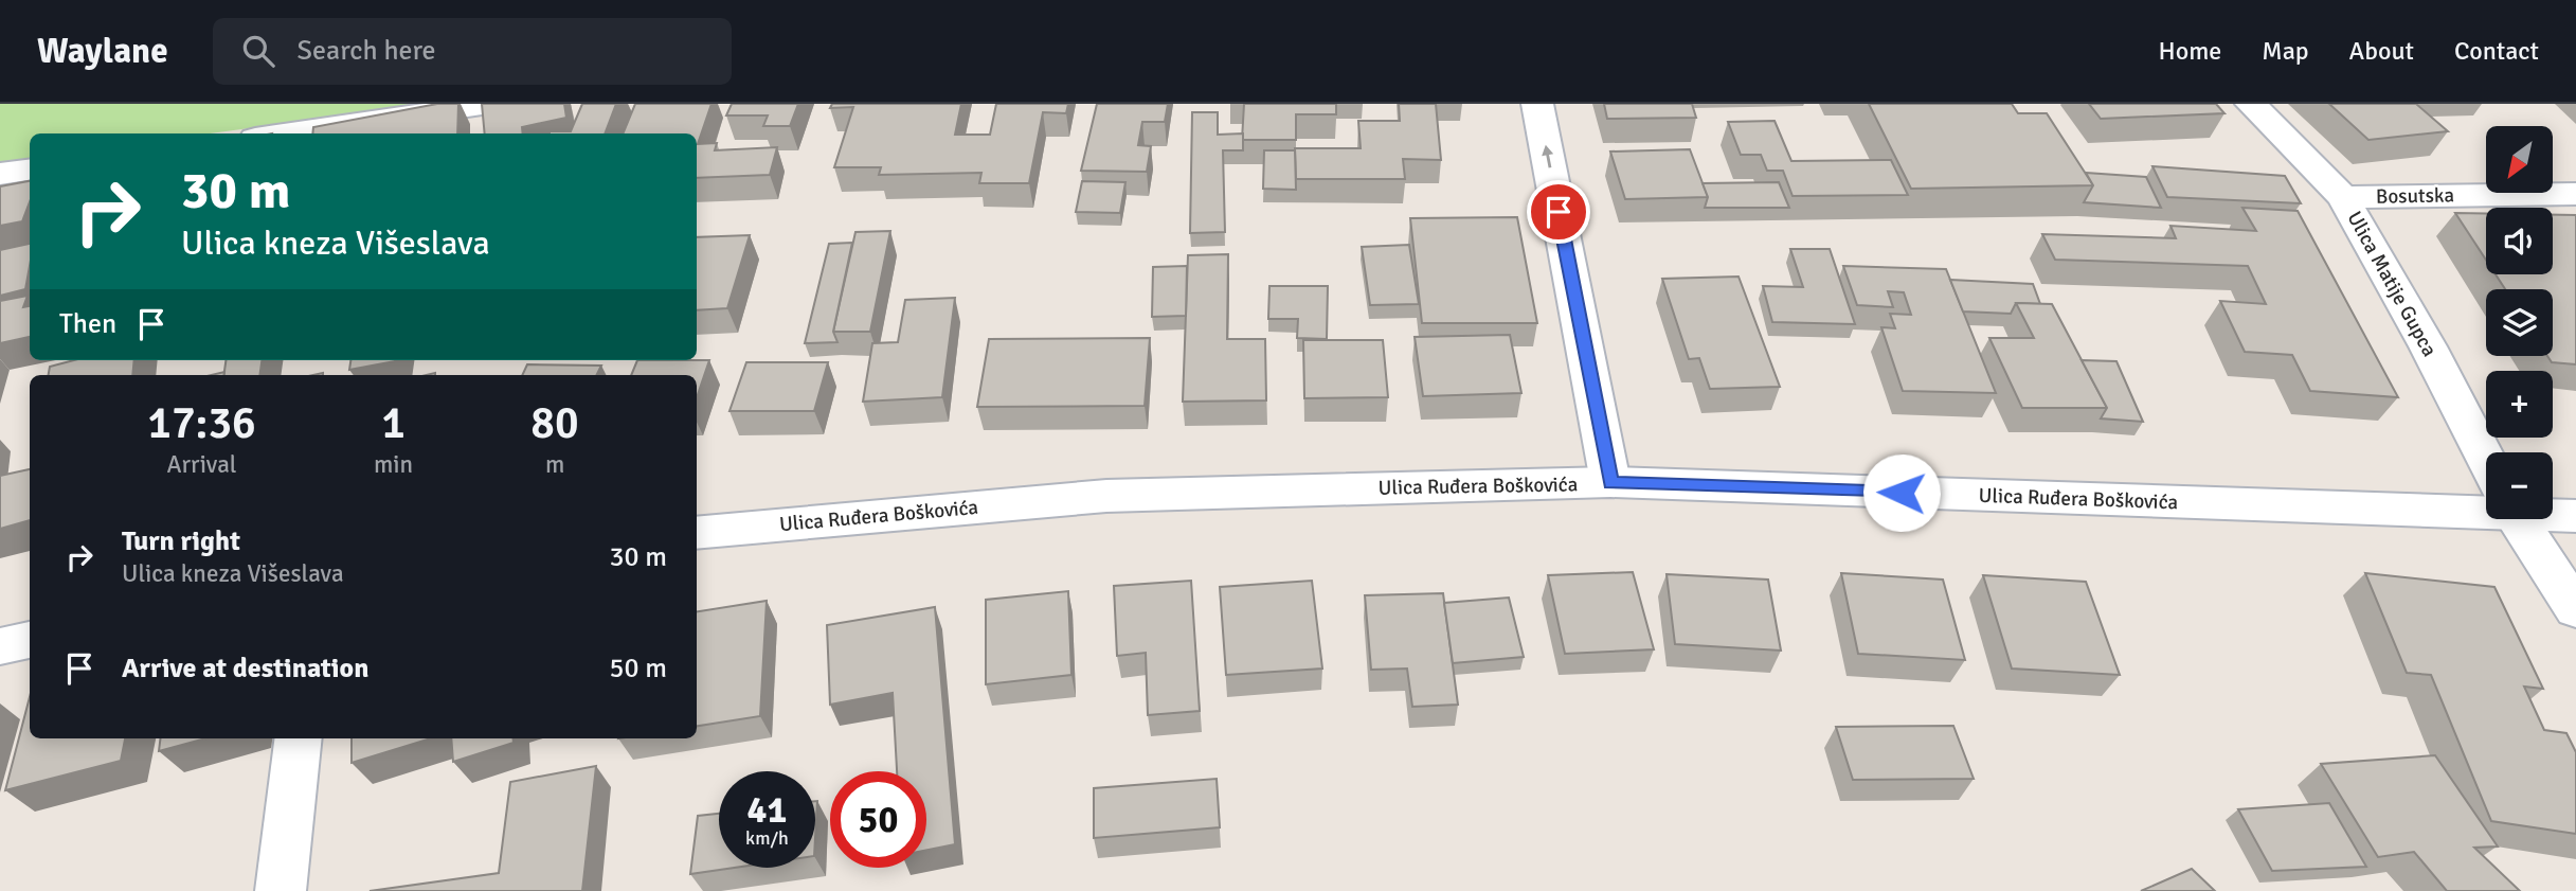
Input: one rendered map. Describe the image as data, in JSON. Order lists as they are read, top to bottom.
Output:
{
  "streets": {
    "street": ["Bosutska", "Ulica Matije Gupca", "Ulica Ruđera Boškovića"]
  },
  "crossings": [
    ["Bosutska", "Ulica Matije Gupca"]
  ],
  "north": "bottom left",
  "page": {
    "header": "Waylane",
    "search": "Search here",
    "nav": [
      "Home",
      "Map",
      "About",
      "Contact"
    ],
    "map_buttons": ["+", "−"],
    "turn": ["30 m", "Ulica kneza Višeslava"],
    "then": "Then",
    "eta": [
      "17:36",
      "Arrival",
      "1",
      "min",
      "80",
      "m"
    ],
    "list": [
      {
        "name": "Turn right",
        "note": "Ulica kneza Višeslava",
        "value": "30 m"
      },
      {
        "name": "Arrive at destination",
        "value": "50 m"
      }
    ],
    "speed": "41 km/h",
    "limit": "50"
  }
}
